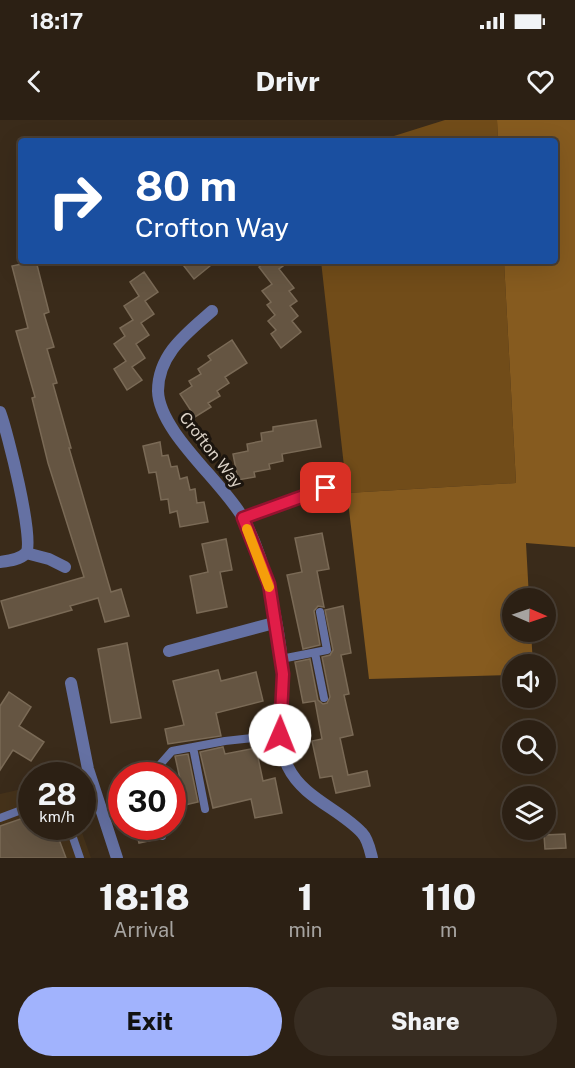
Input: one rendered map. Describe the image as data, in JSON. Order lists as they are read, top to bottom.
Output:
{
  "streets": {
    "street": ["Crofton Way"]
  },
  "north": "right",
  "page": {
    "status": "18:17",
    "header": "Drivr",
    "turn": ["80 m", "Crofton Way"],
    "speed": "28 km/h",
    "limit": "30",
    "eta": [
      "18:18",
      "Arrival",
      "1",
      "min",
      "110",
      "m"
    ],
    "buttons": ["Exit", "Share"]
  }
}
